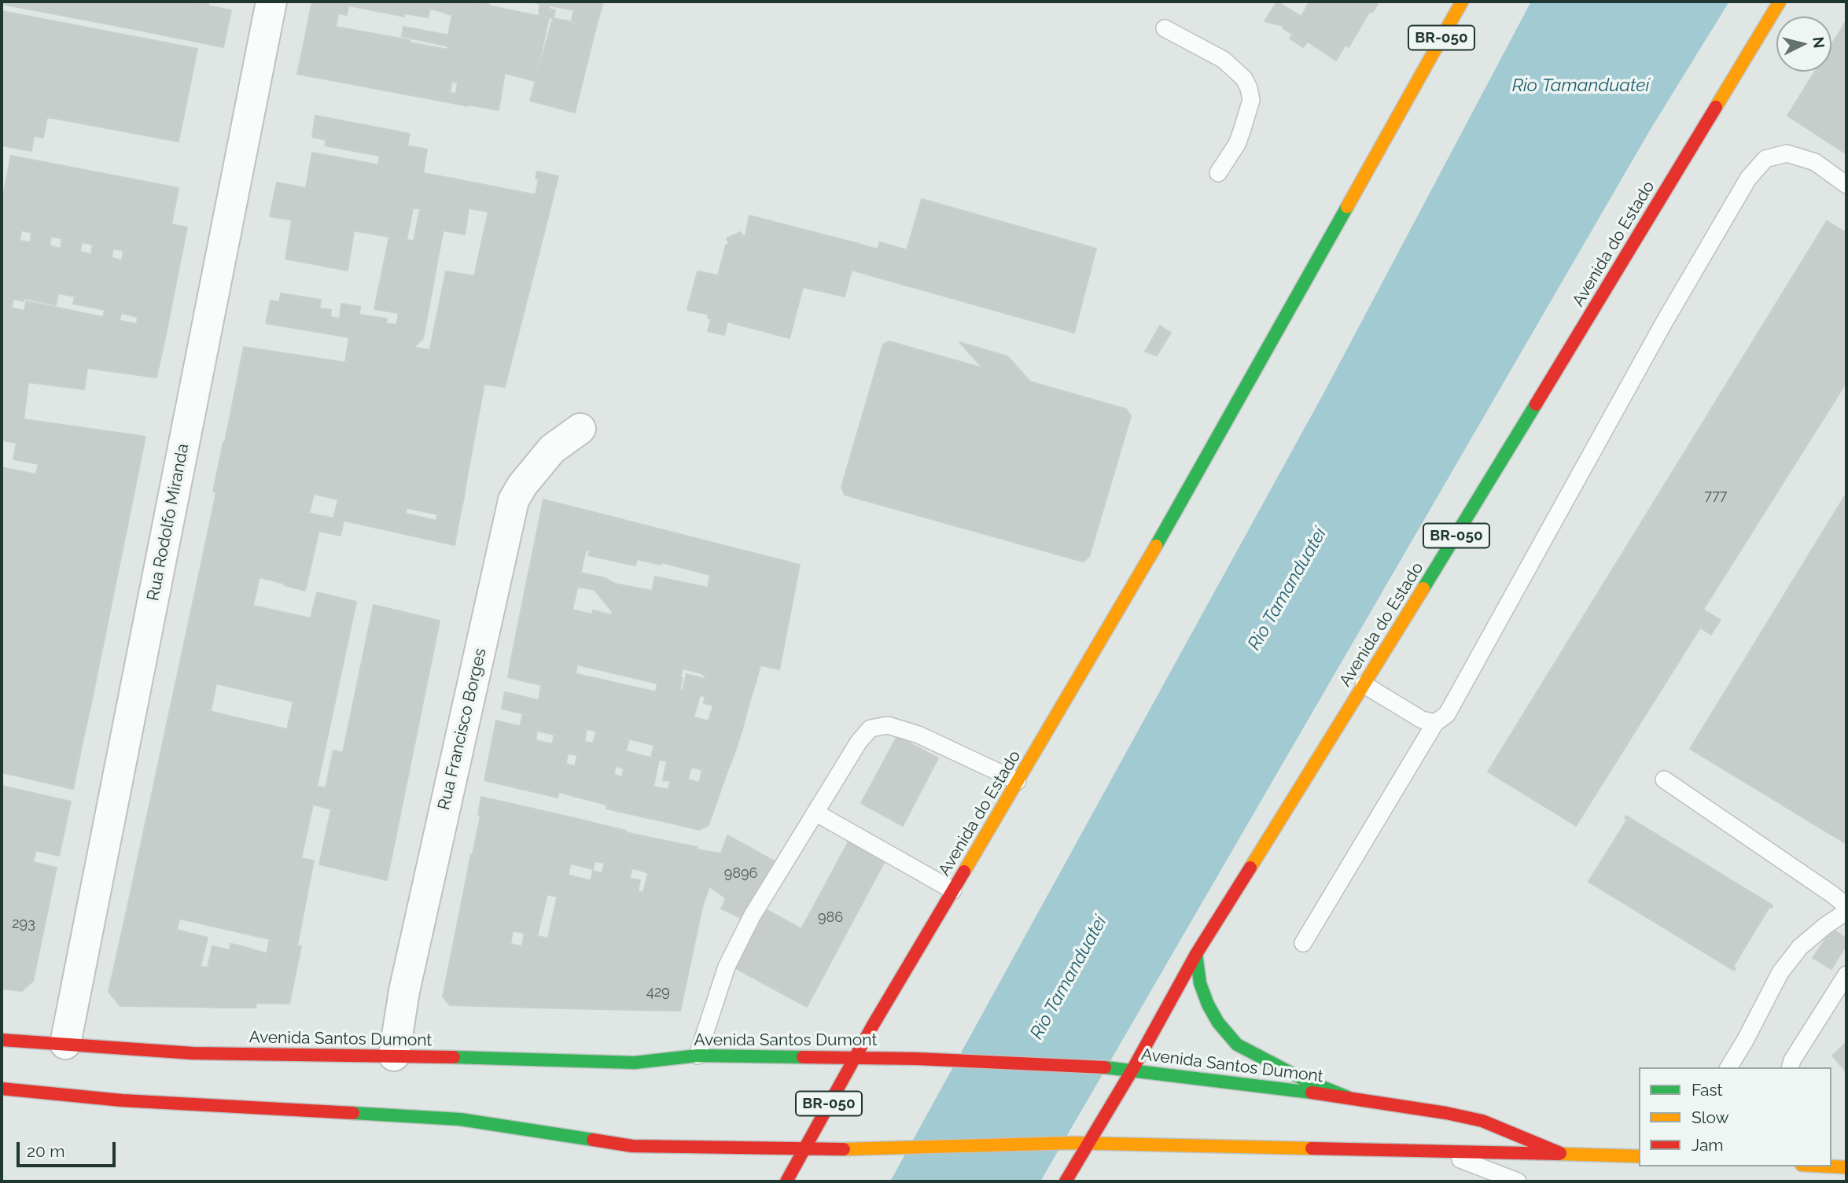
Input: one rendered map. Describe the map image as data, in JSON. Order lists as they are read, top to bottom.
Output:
{
  "streets": {
    "main road": ["BR-050", "Avenida do Estado", "Avenida Santos Dumont"],
    "street": ["Rua Rodolfo Miranda", "Rua Francisco Borges"]
  },
  "crossings": [
    ["Avenida do Estado", "Avenida Santos Dumont"],
    ["Rua Rodolfo Miranda", "Avenida Santos Dumont"],
    ["Rua Francisco Borges", "Avenida Santos Dumont"]
  ],
  "water": ["Rio Tamanduateí"],
  "house_numbers": [
    "777",
    "9896",
    "986",
    "293",
    "429"
  ],
  "legend": ["Fast", "Slow", "Jam"],
  "scale_bar": "20 m",
  "north": "right"
}
